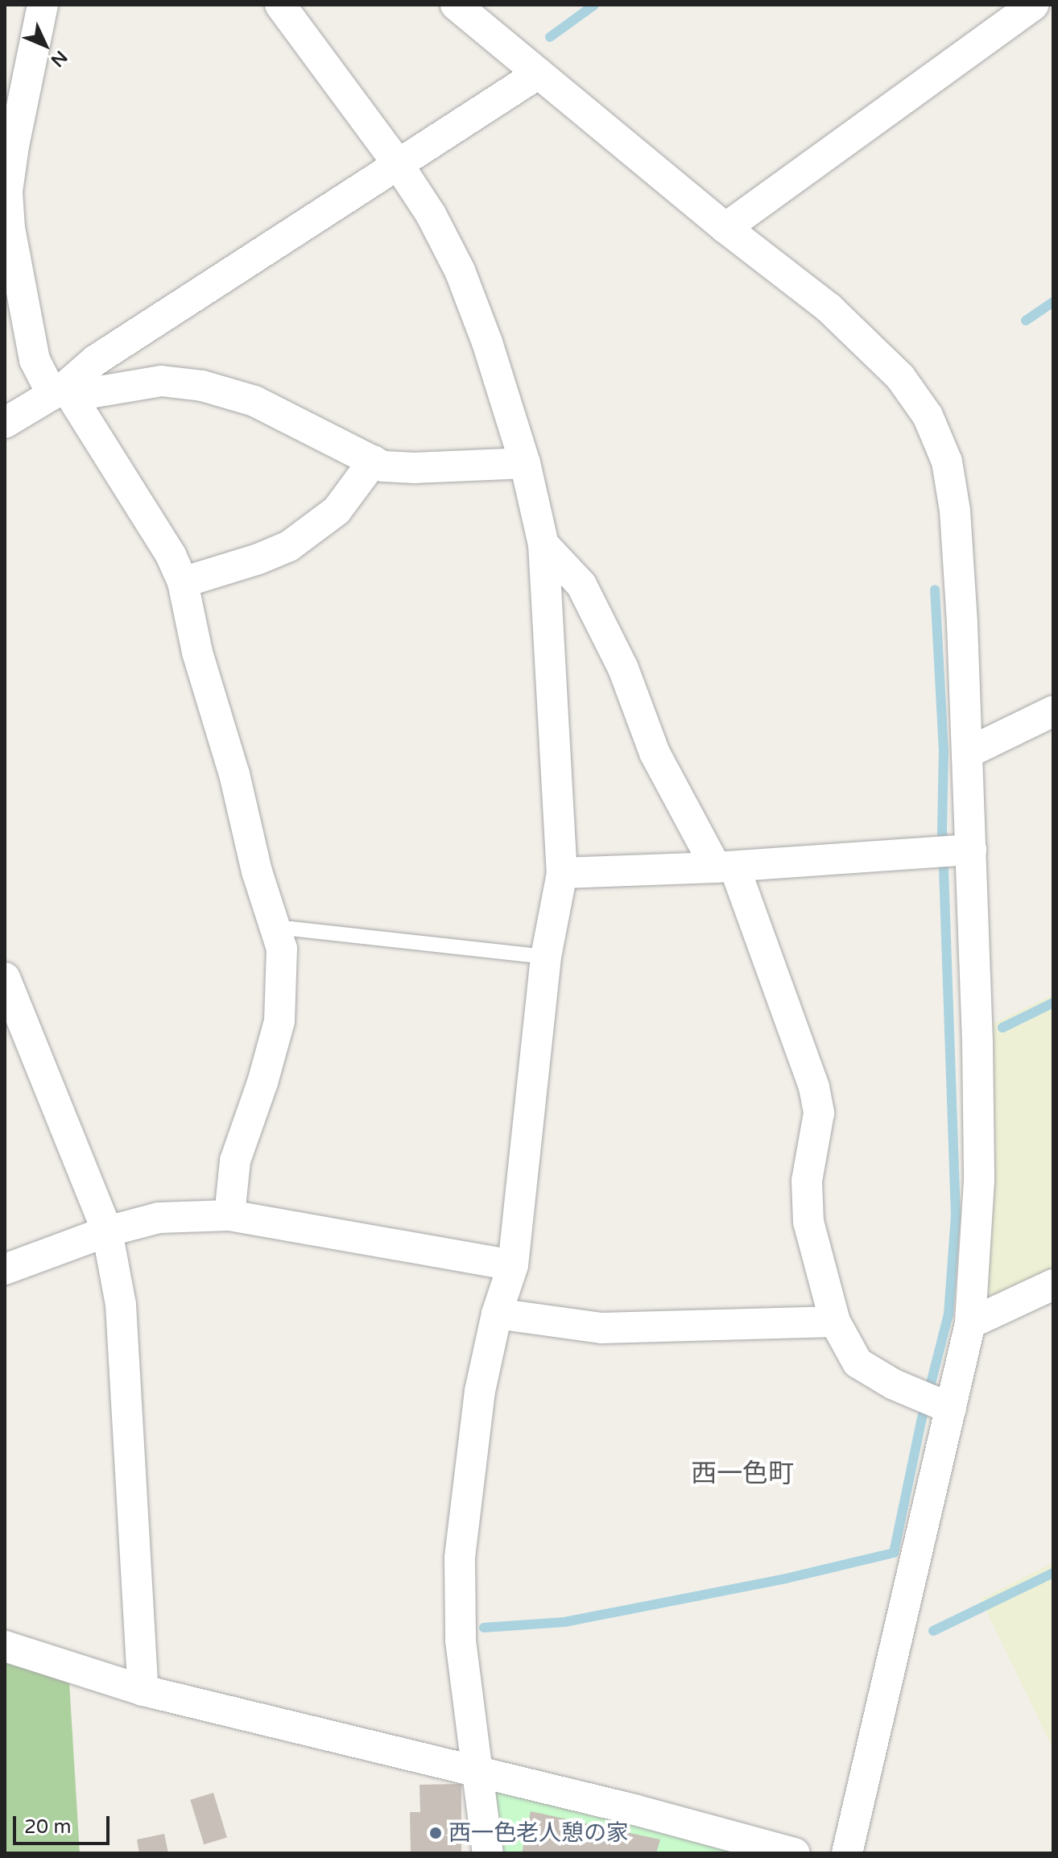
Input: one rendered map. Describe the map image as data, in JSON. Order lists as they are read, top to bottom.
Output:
{
  "districts": ["西一色町"],
  "places": ["西一色老人憩の家"],
  "scale_bar": "20 m",
  "north": "bottom right"
}
